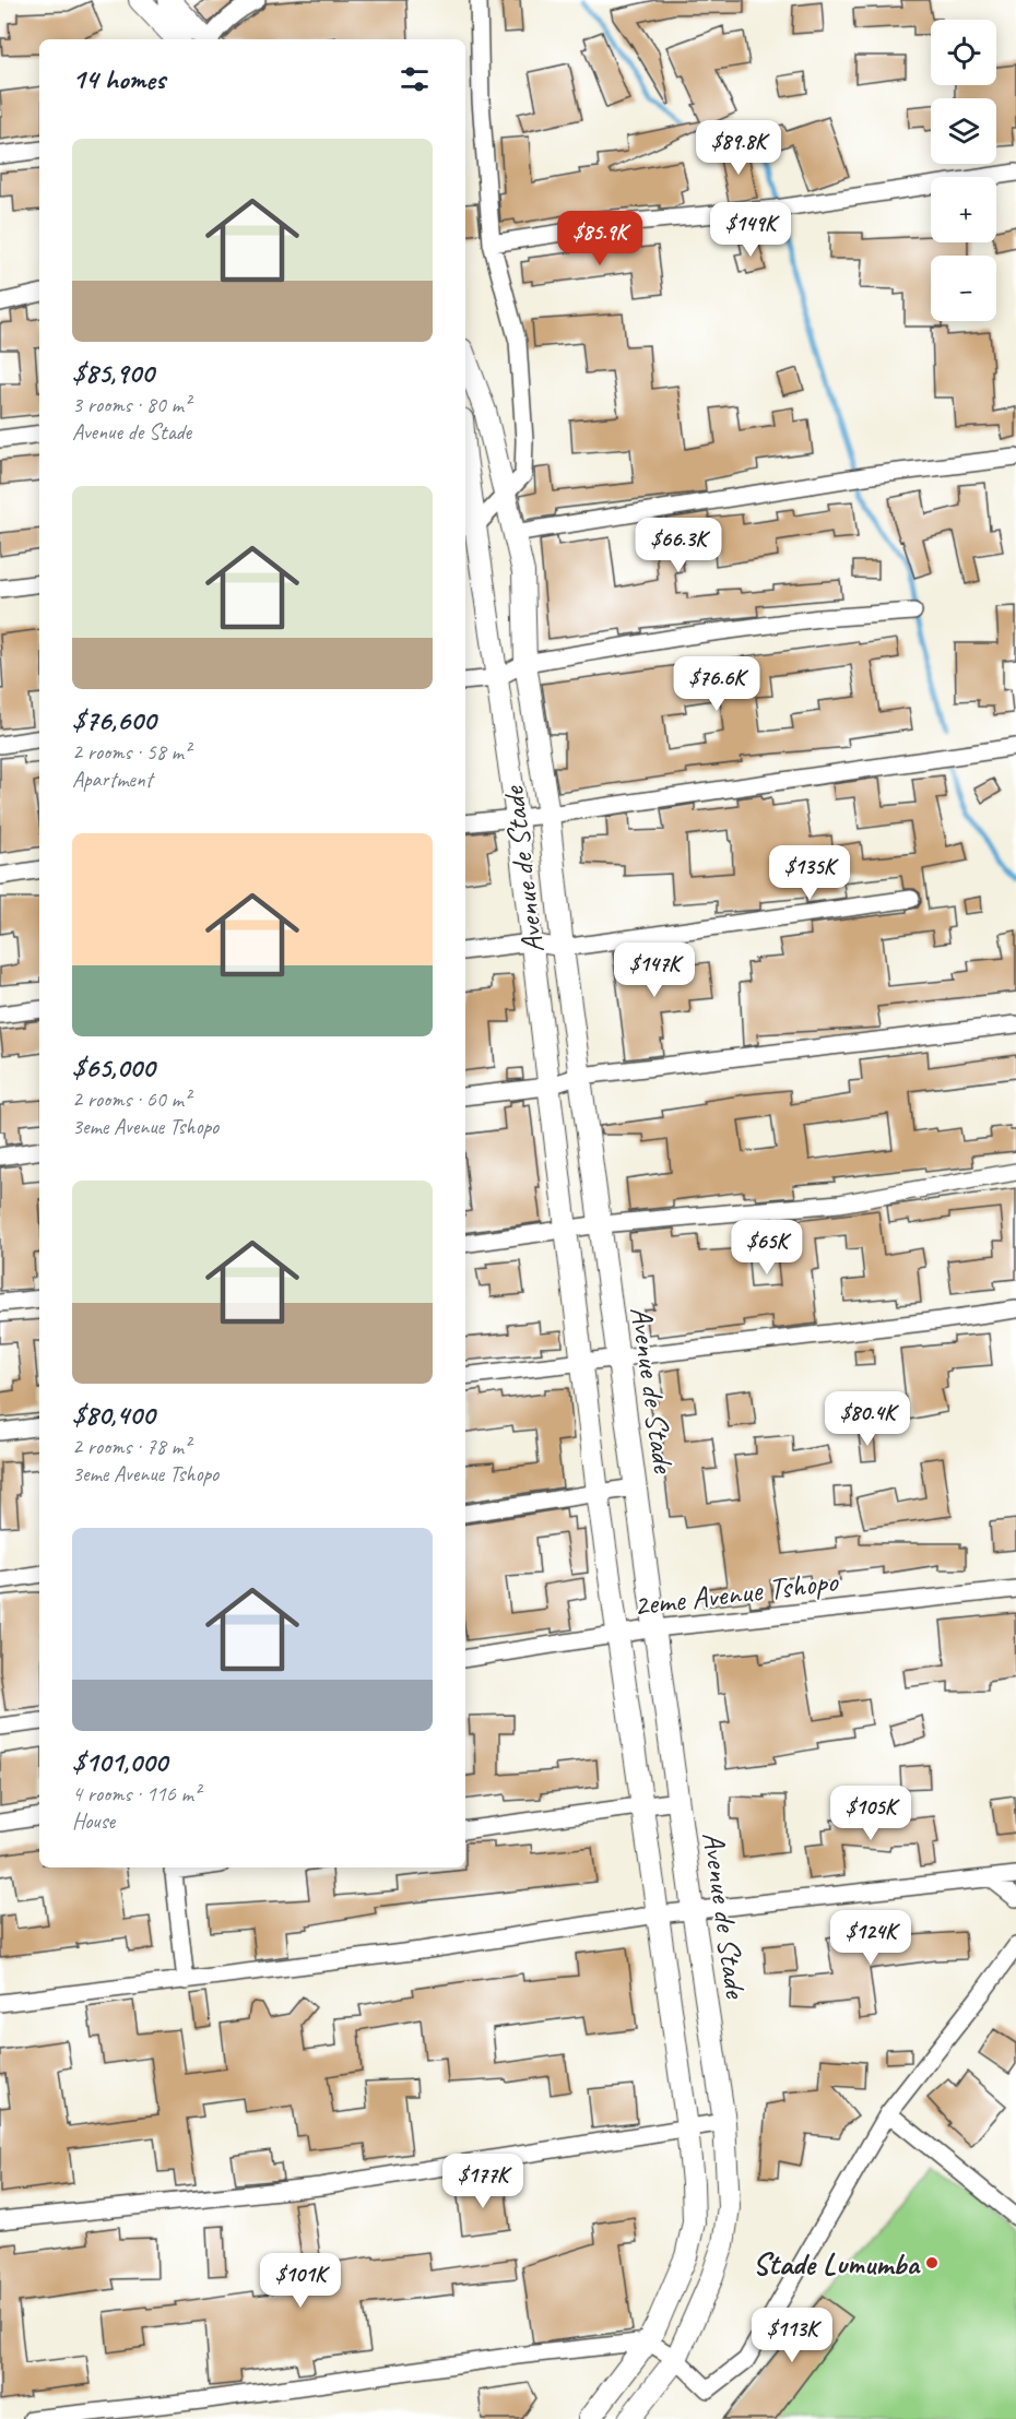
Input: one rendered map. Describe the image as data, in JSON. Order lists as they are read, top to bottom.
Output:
{
  "streets": {
    "street": ["Avenue de Stade", "2eme Avenue Tshopo"]
  },
  "crossings": [
    ["Avenue de Stade", "2eme Avenue Tshopo"]
  ],
  "places": ["Stade Lumumba"],
  "page": {
    "map_buttons": ["+", "−"],
    "heading": "14 homes",
    "list": [
      {
        "name": "$85,900",
        "note": "3 rooms · 80 m² · Avenue de Stade"
      },
      {
        "name": "$76,600",
        "note": "2 rooms · 58 m² · Apartment"
      },
      {
        "name": "$65,000",
        "note": "2 rooms · 60 m² · 3eme Avenue Tshopo"
      },
      {
        "name": "$80,400",
        "note": "2 rooms · 78 m² · 3eme Avenue Tshopo"
      },
      {
        "name": "$101,000",
        "note": "4 rooms · 116 m² · House"
      }
    ],
    "price": [
      "$89.8K",
      "$149K",
      "$85.9K",
      "$66.3K",
      "$76.6K",
      "$135K",
      "$147K",
      "$65K",
      "$80.4K",
      "$105K",
      "$124K",
      "$177K",
      "$101K",
      "$113K"
    ]
  }
}
